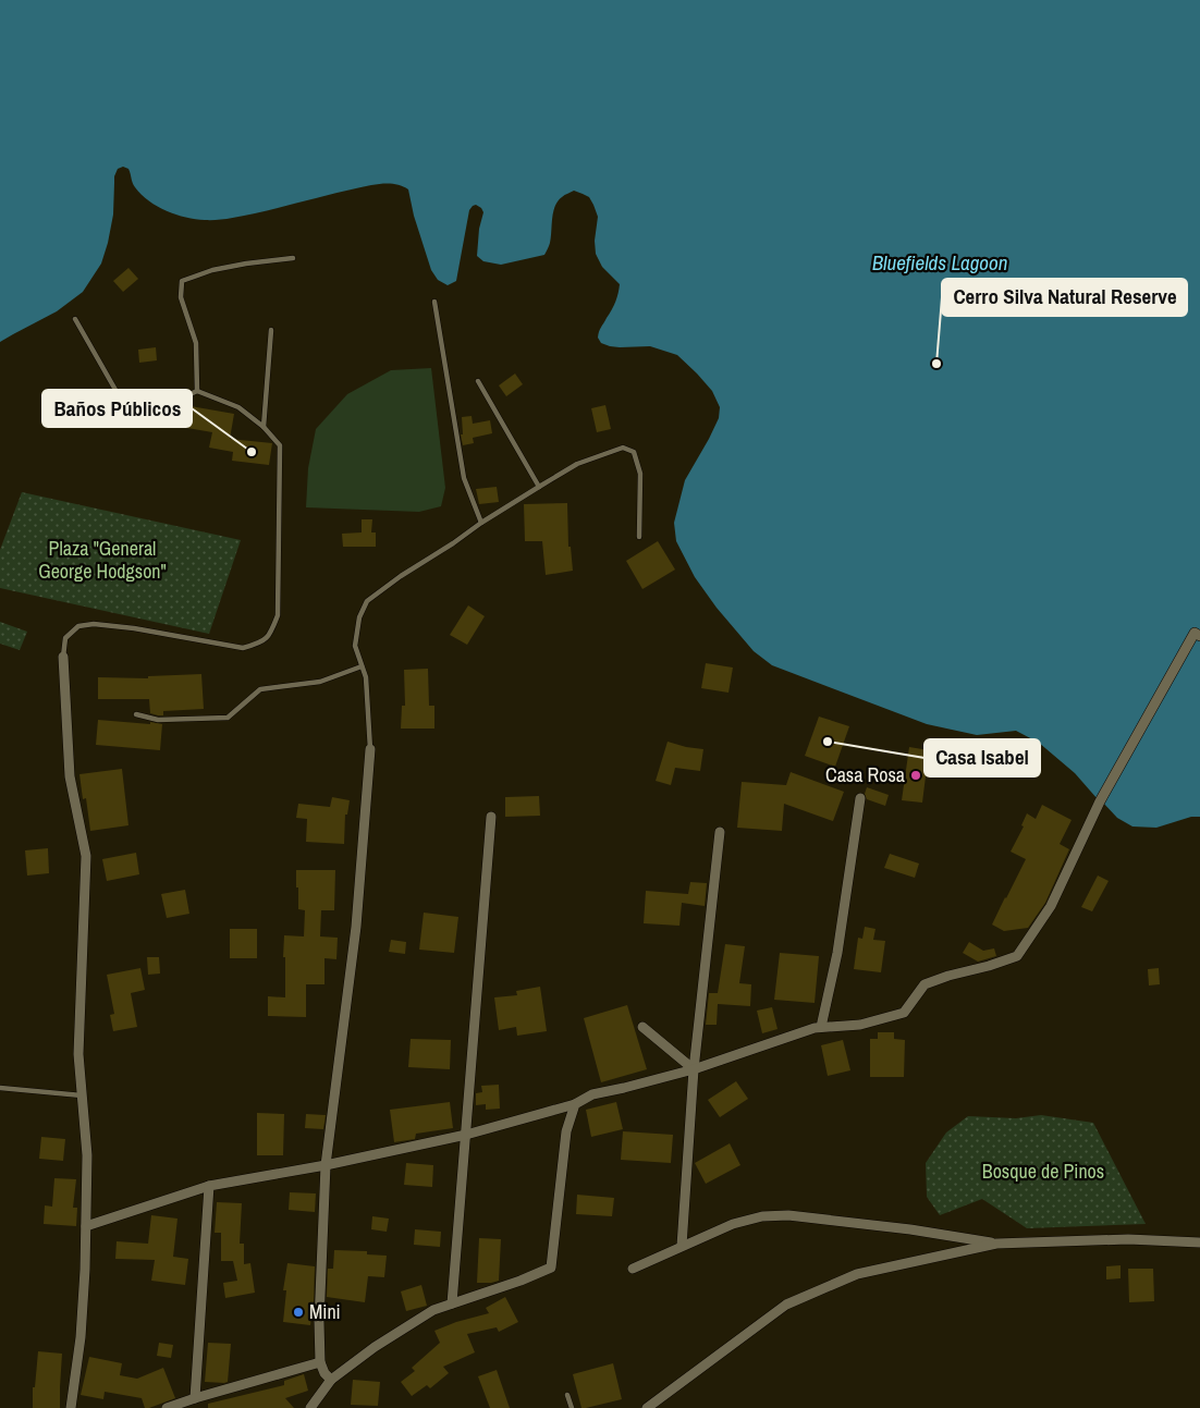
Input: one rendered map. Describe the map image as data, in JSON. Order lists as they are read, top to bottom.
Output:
{
  "water": ["Bluefields Lagoon"],
  "parks": ["Plaza \"General George Hodgson\"", "Bosque de Pinos"],
  "places": [
    "Cerro Silva Natural Reserve",
    "Baños Públicos",
    "Casa Isabel",
    "Casa Rosa",
    "Mini"
  ]
}
